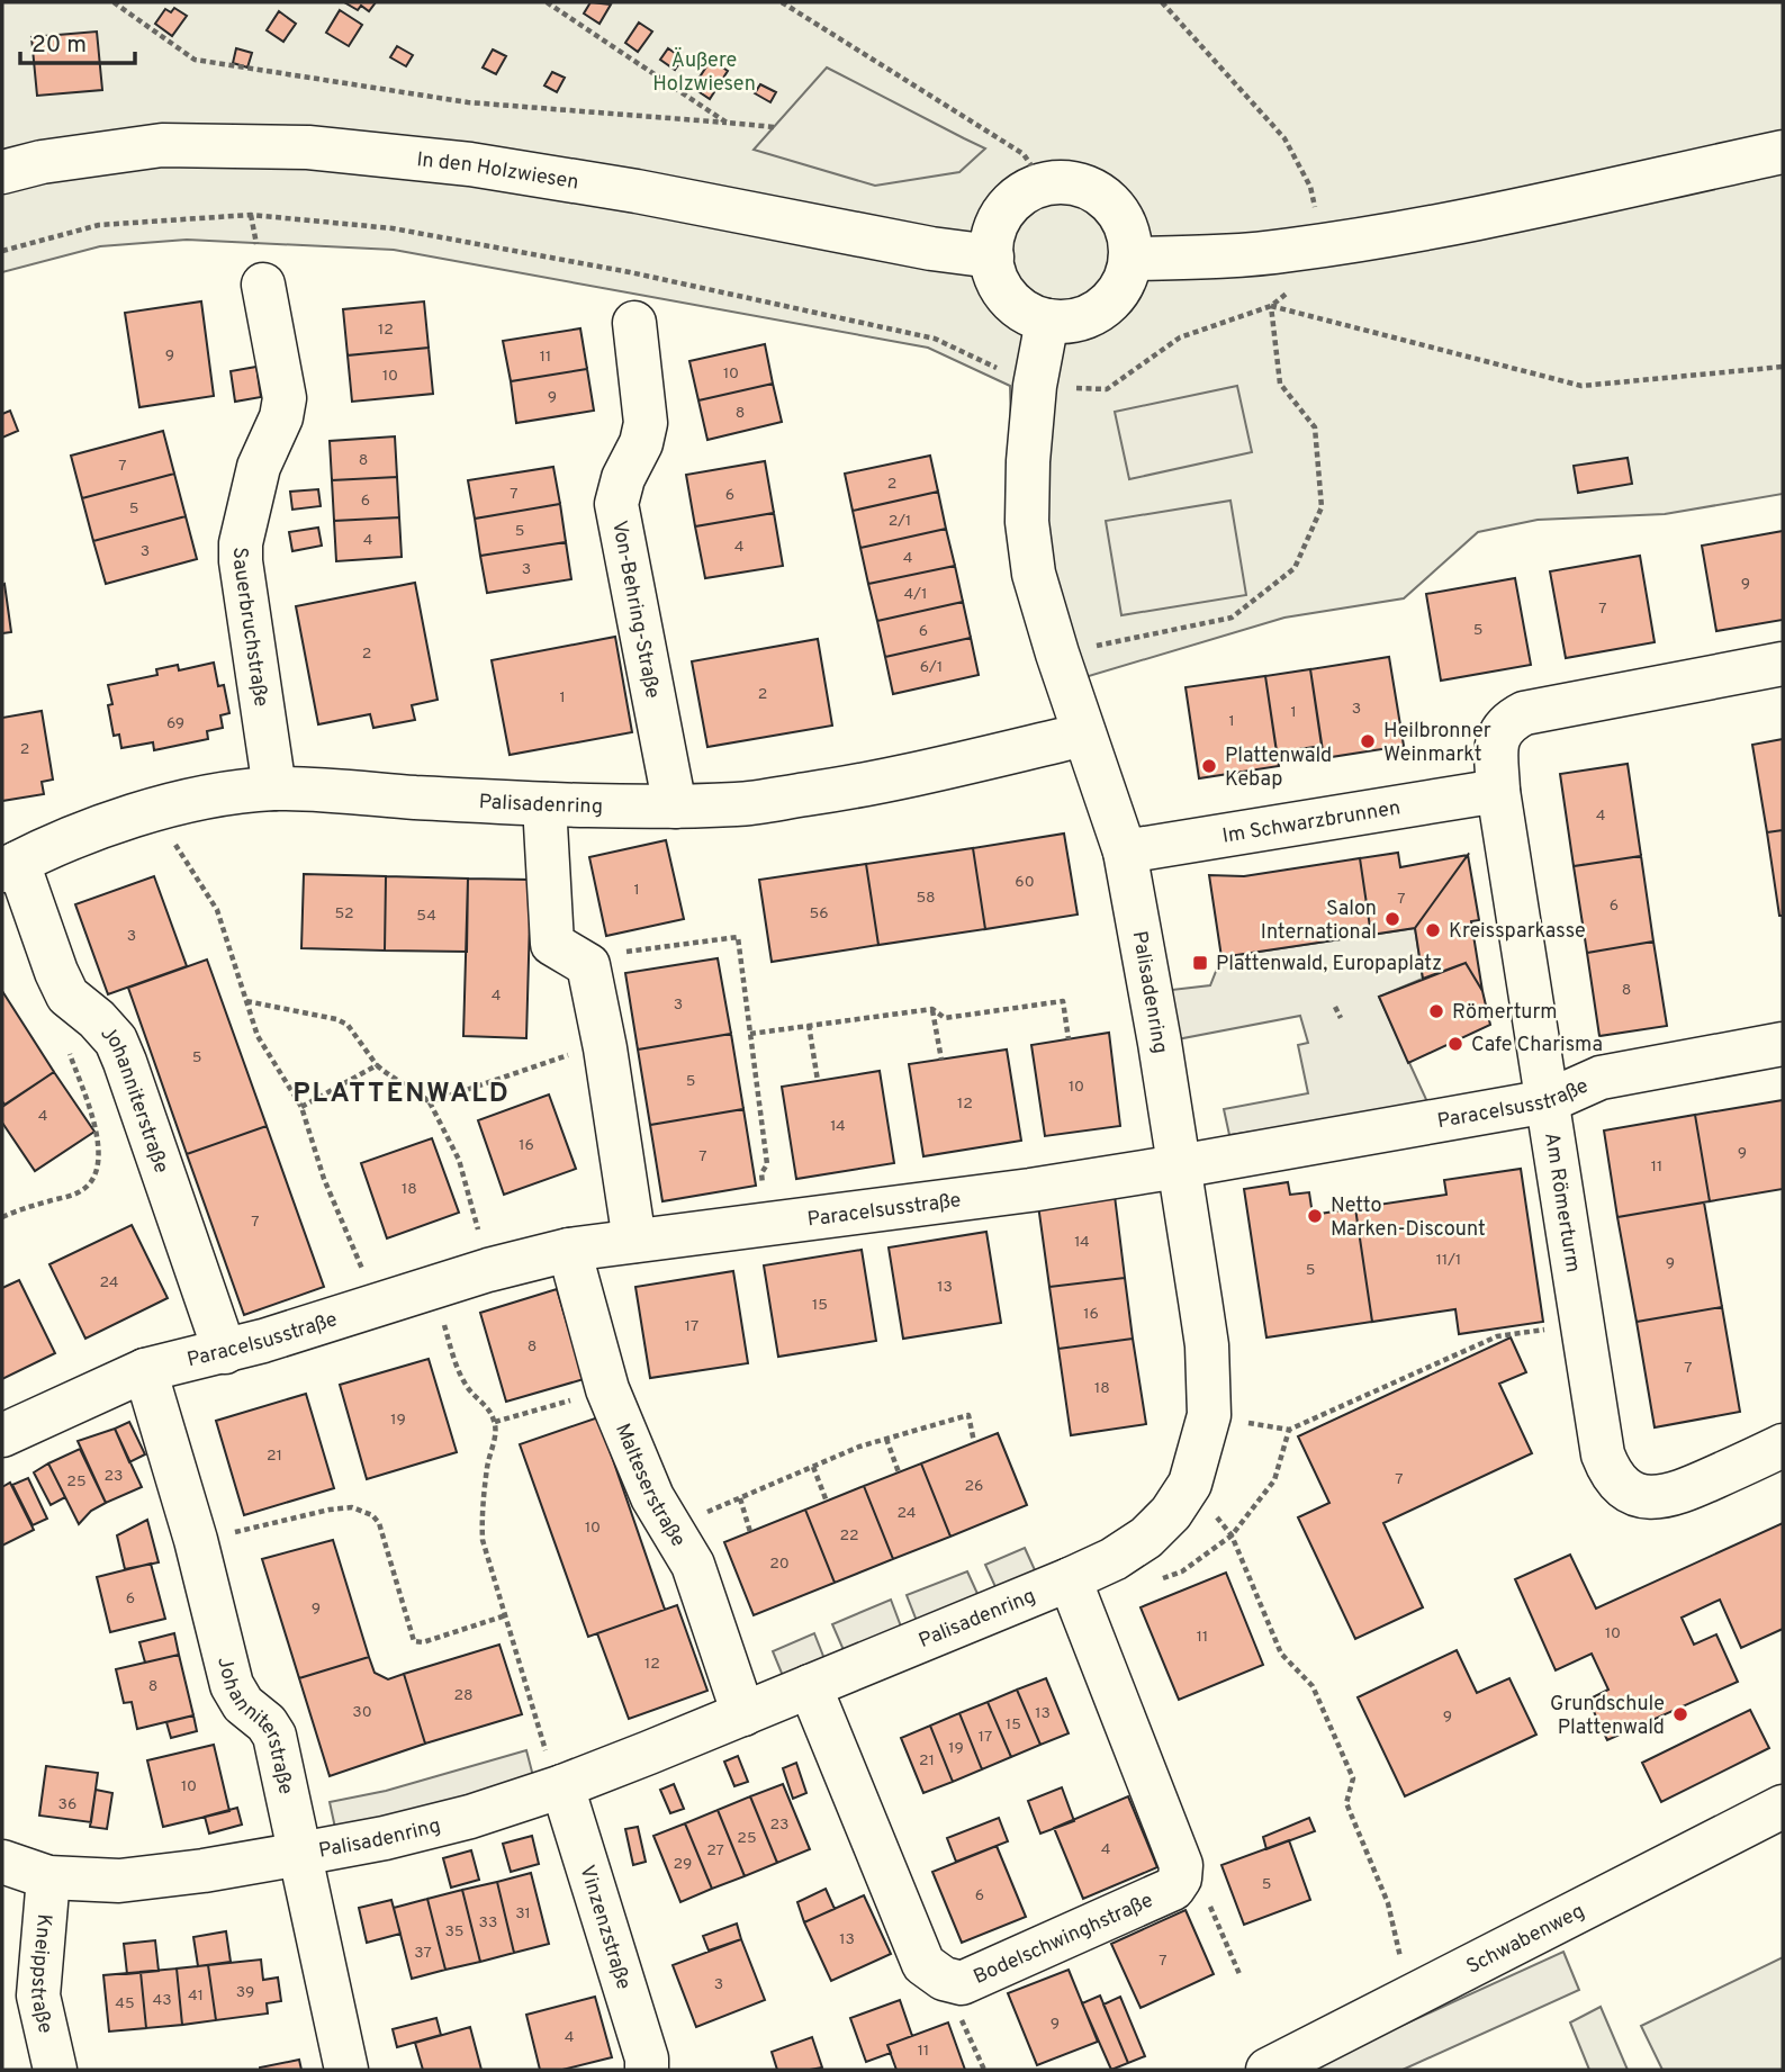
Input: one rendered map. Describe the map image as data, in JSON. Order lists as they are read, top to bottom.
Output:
{
  "streets": {
    "street": [
      "In den Holzwiesen",
      "Von-Behring-Straße",
      "Sauerbruchstraße",
      "Palisadenring",
      "Im Schwarzbrunnen",
      "Johanniterstraße",
      "Paracelsusstraße",
      "Am Römerturm",
      "Malteserstraße",
      "Vinzenzstraße",
      "Schwabenweg",
      "Bodelschwinghstraße",
      "Kneippstraße"
    ]
  },
  "crossings": [
    ["In den Holzwiesen", "Palisadenring"],
    ["Von-Behring-Straße", "Palisadenring"],
    ["Sauerbruchstraße", "Palisadenring"],
    ["Palisadenring", "Im Schwarzbrunnen"],
    ["Palisadenring", "Johanniterstraße"],
    ["Palisadenring", "Paracelsusstraße"],
    ["Palisadenring", "Malteserstraße"],
    ["Palisadenring", "Vinzenzstraße"],
    ["Palisadenring", "Bodelschwinghstraße"],
    ["Palisadenring", "Kneippstraße"],
    ["Im Schwarzbrunnen", "Am Römerturm"],
    ["Johanniterstraße", "Paracelsusstraße"],
    ["Paracelsusstraße", "Am Römerturm"],
    ["Paracelsusstraße", "Malteserstraße"]
  ],
  "districts": ["PLATTENWALD"],
  "parks": ["Äußere Holzwiesen"],
  "places": {
    "other": [
      "Heilbronner Weinmarkt",
      "Plattenwald Kebap",
      "Salon International",
      "Kreissparkasse",
      "Römerturm",
      "Cafe Charisma",
      "Netto Marken-Discount",
      "Grundschule Plattenwald"
    ],
    "transit": ["Plattenwald, Europaplatz"]
  },
  "house_numbers": [
    "12",
    "9",
    "11",
    "10",
    "10",
    "9",
    "8",
    "8",
    "7",
    "2",
    "7",
    "6",
    "6",
    "5",
    "2/1",
    "5",
    "4",
    "4",
    "3",
    "4",
    "3",
    "9",
    "4/1",
    "7",
    "5",
    "6",
    "2",
    "6/1",
    "2",
    "1",
    "3",
    "1",
    "1",
    "69",
    "2",
    "4",
    "60",
    "1",
    "58",
    "7",
    "6",
    "52",
    "56",
    "54",
    "3",
    "8",
    "4",
    "3",
    "5",
    "5",
    "10",
    "12",
    "4",
    "14",
    "16",
    "9",
    "7",
    "11",
    "18",
    "7",
    "14",
    "11/1",
    "9",
    "5",
    "24",
    "13",
    "15",
    "16",
    "17",
    "8",
    "7",
    "18",
    "19",
    "21",
    "23",
    "7",
    "25",
    "26",
    "24",
    "10",
    "22",
    "20",
    "6",
    "9",
    "10",
    "11",
    "12",
    "8",
    "28",
    "30",
    "13",
    "9",
    "15",
    "17",
    "19",
    "21",
    "10",
    "36",
    "23",
    "25",
    "4",
    "27",
    "29",
    "5",
    "6",
    "31",
    "33",
    "35",
    "13",
    "37",
    "7",
    "3",
    "39",
    "41",
    "43",
    "45",
    "9",
    "4",
    "11"
  ],
  "scale_bar": "20 m"
}
